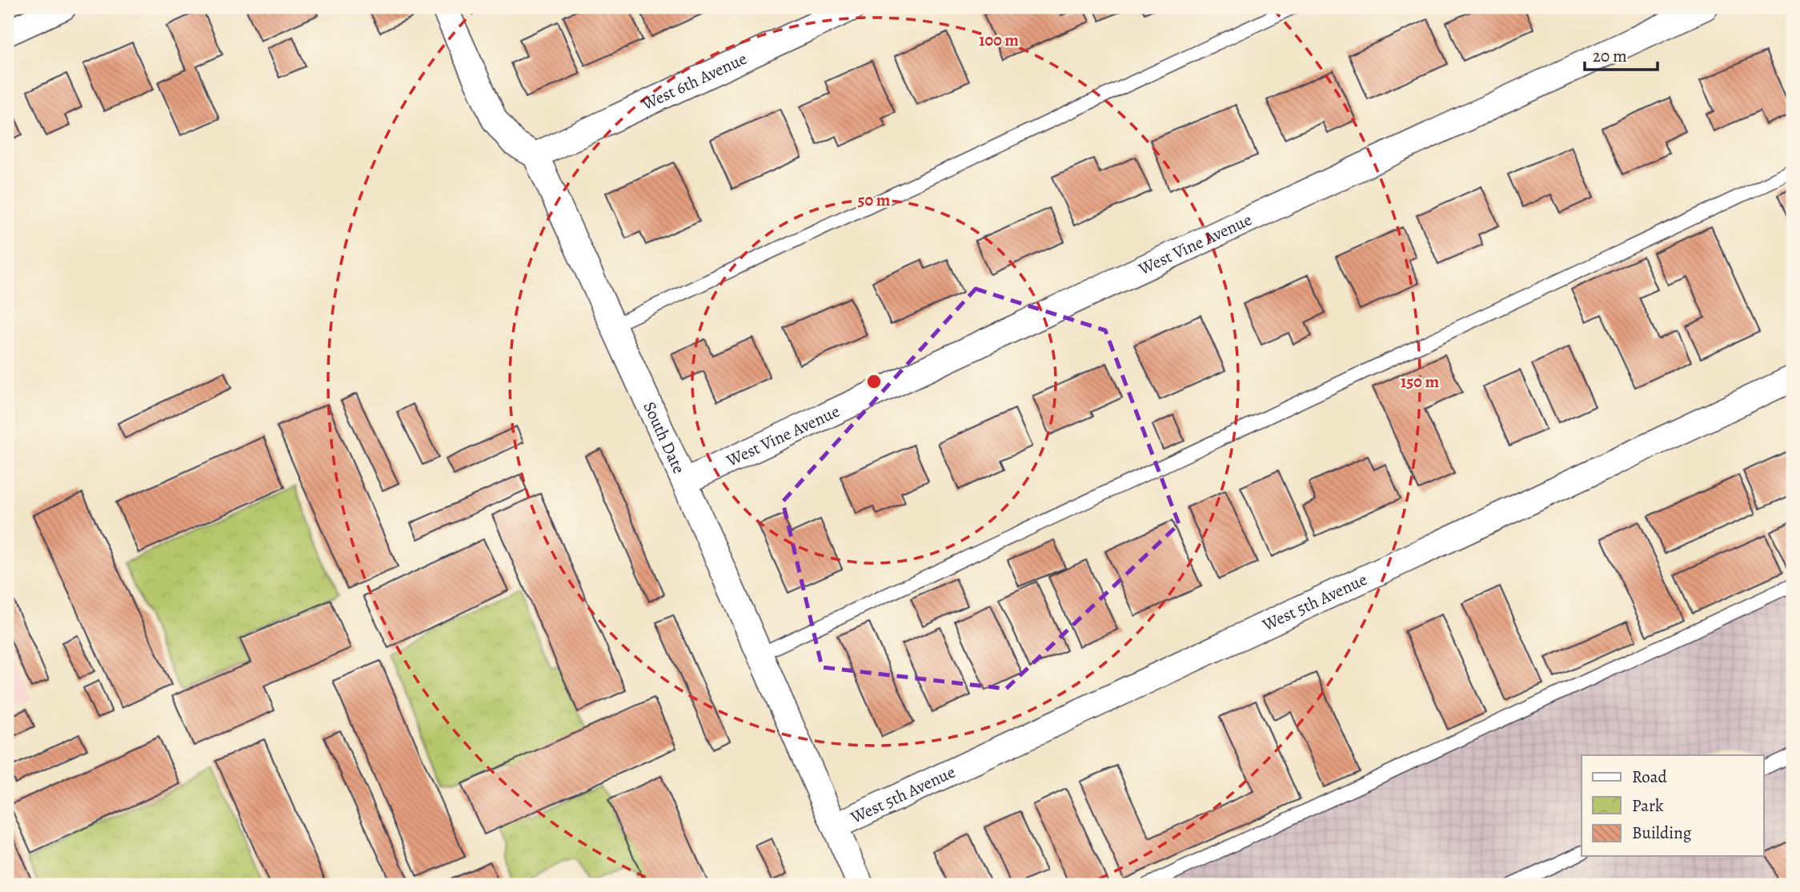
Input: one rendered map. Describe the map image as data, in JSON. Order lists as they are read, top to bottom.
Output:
{
  "streets": {
    "street": [
      "West 6th Avenue",
      "West Vine Avenue",
      "South Date",
      "West 5th Avenue"
    ]
  },
  "crossings": [
    ["West 6th Avenue", "South Date"],
    ["West Vine Avenue", "South Date"],
    ["South Date", "West 5th Avenue"]
  ],
  "legend": ["Road", "Park", "Building"],
  "scale_bar": "20 m",
  "rings": ["100 m", "50 m", "150 m"]
}
